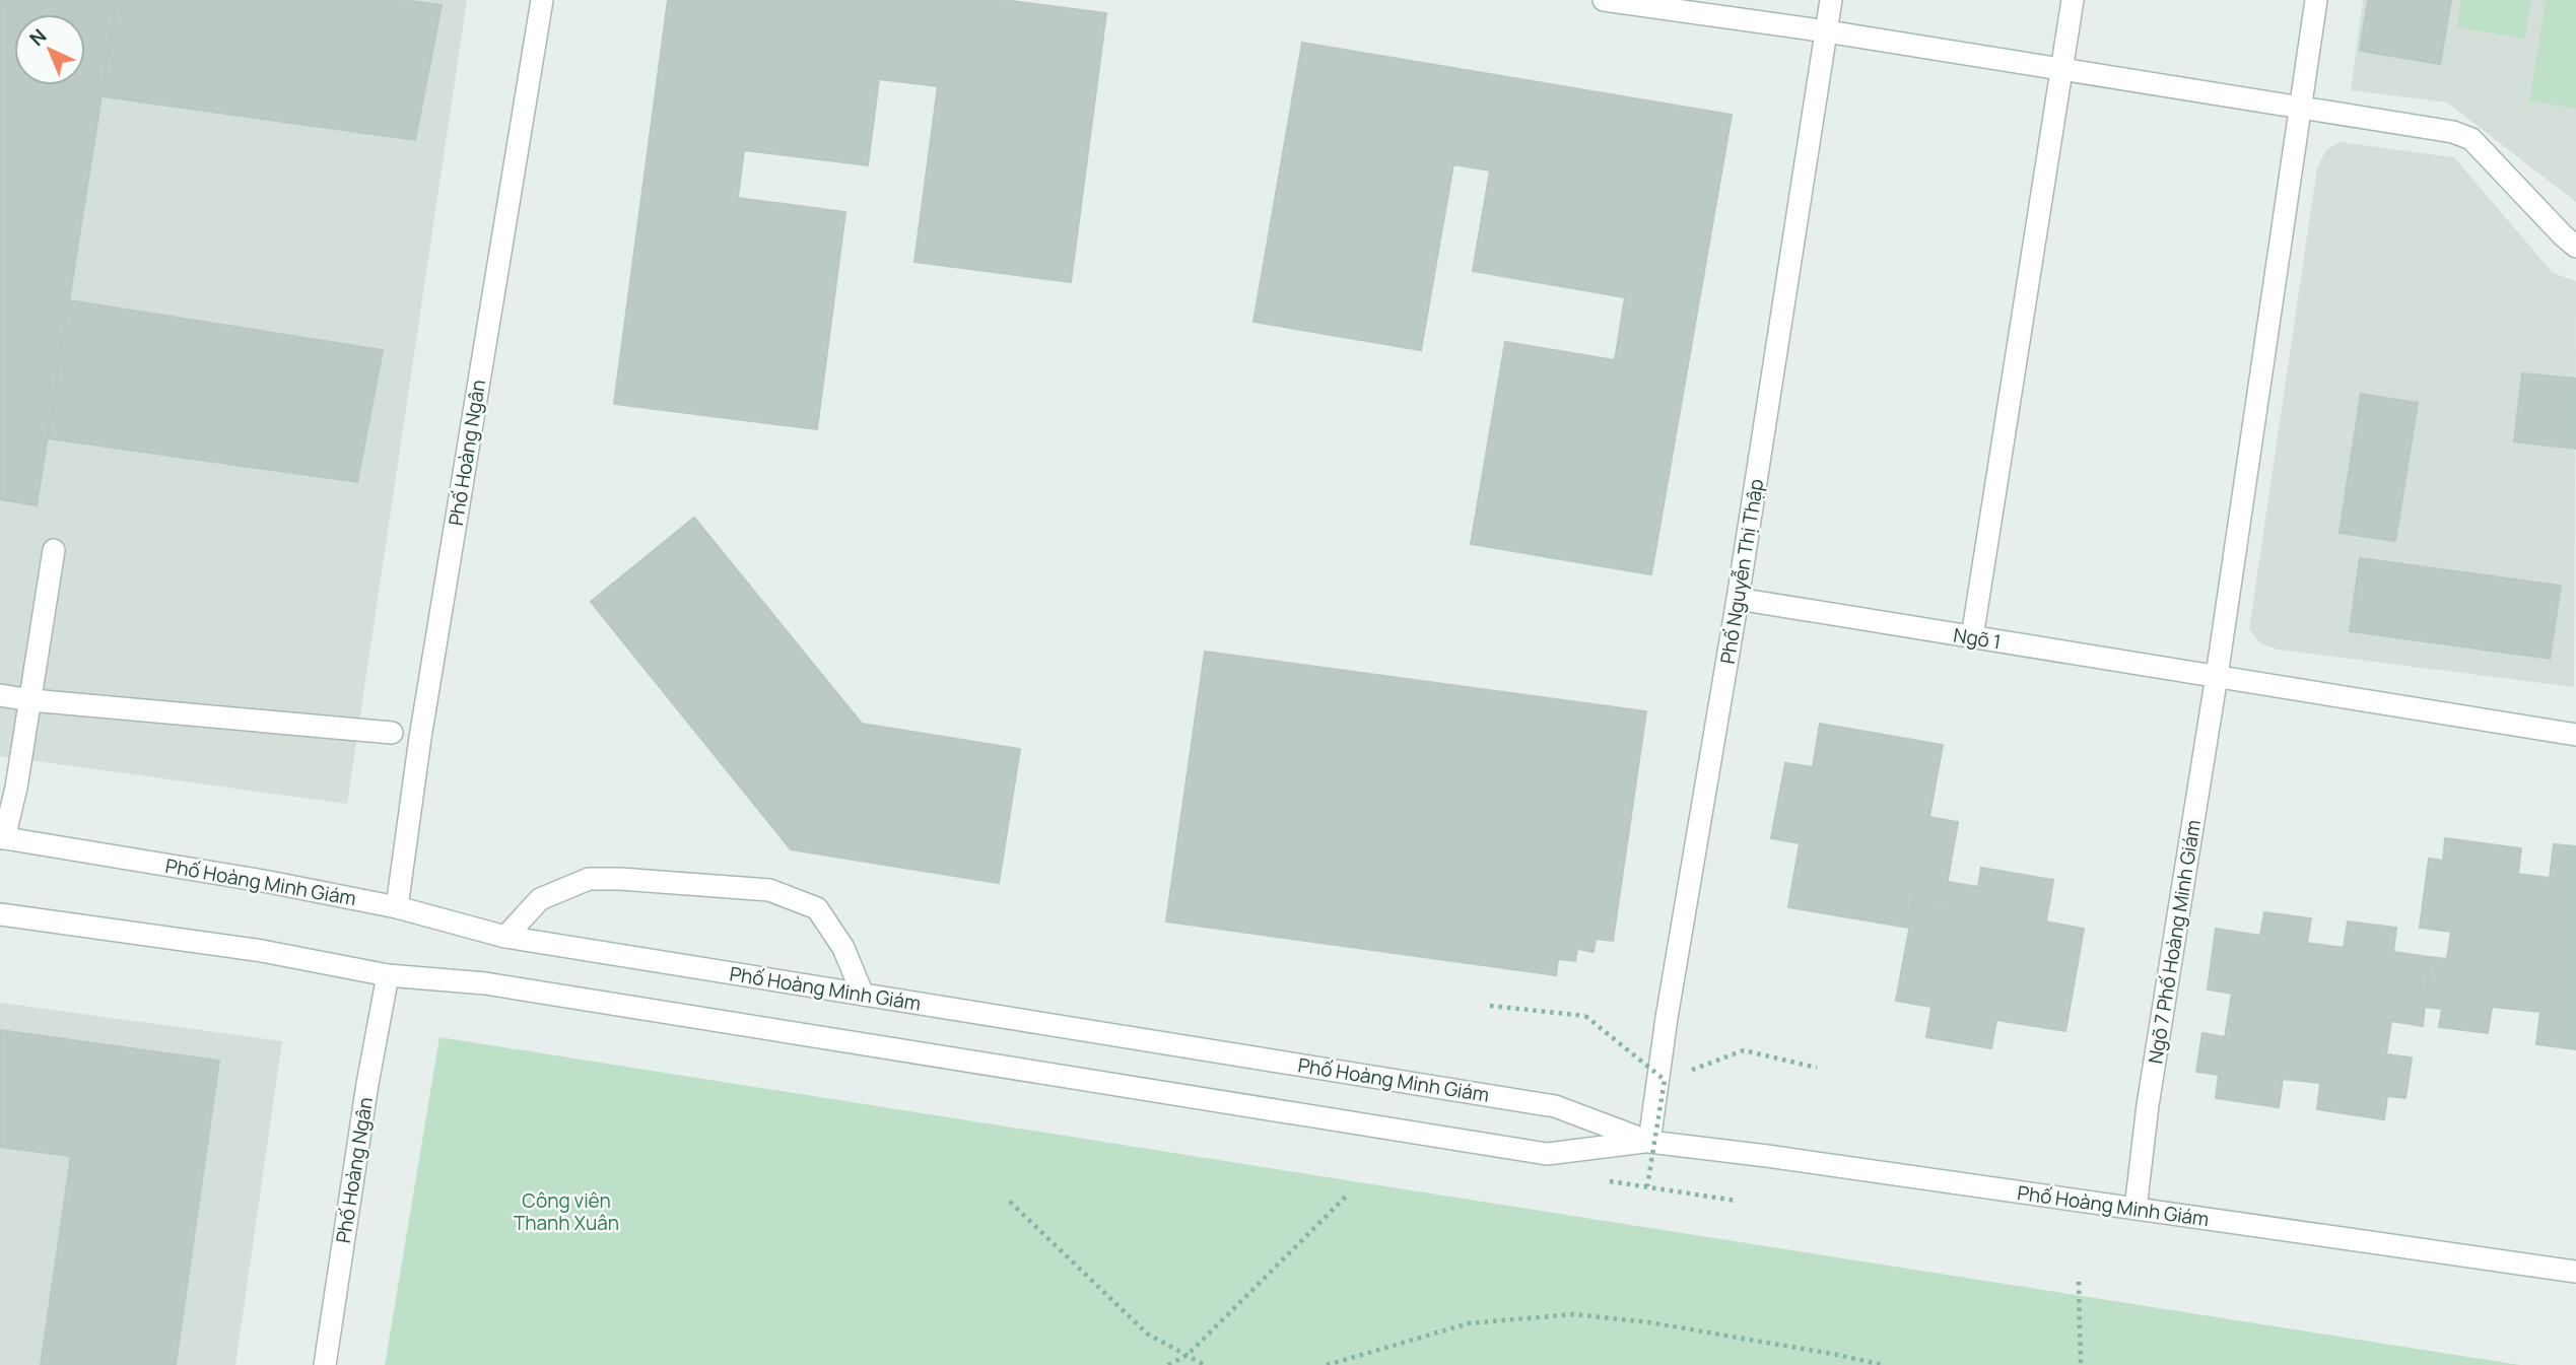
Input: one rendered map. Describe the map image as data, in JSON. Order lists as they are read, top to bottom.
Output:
{
  "streets": {
    "street": [
      "Phố Hoàng Ngân",
      "Phố Nguyễn Thị Thập",
      "Ngõ 1",
      "Phố Hoàng Minh Giám",
      "Ngõ 7 Phố Hoàng Minh Giám"
    ]
  },
  "crossings": [
    ["Phố Hoàng Ngân", "Phố Hoàng Minh Giám"],
    ["Phố Nguyễn Thị Thập", "Ngõ 1"],
    ["Phố Nguyễn Thị Thập", "Phố Hoàng Minh Giám"],
    ["Ngõ 1", "Ngõ 7 Phố Hoàng Minh Giám"],
    ["Phố Hoàng Minh Giám", "Ngõ 7 Phố Hoàng Minh Giám"]
  ],
  "parks": ["Công viên Thanh Xuân"],
  "north": "top left"
}
